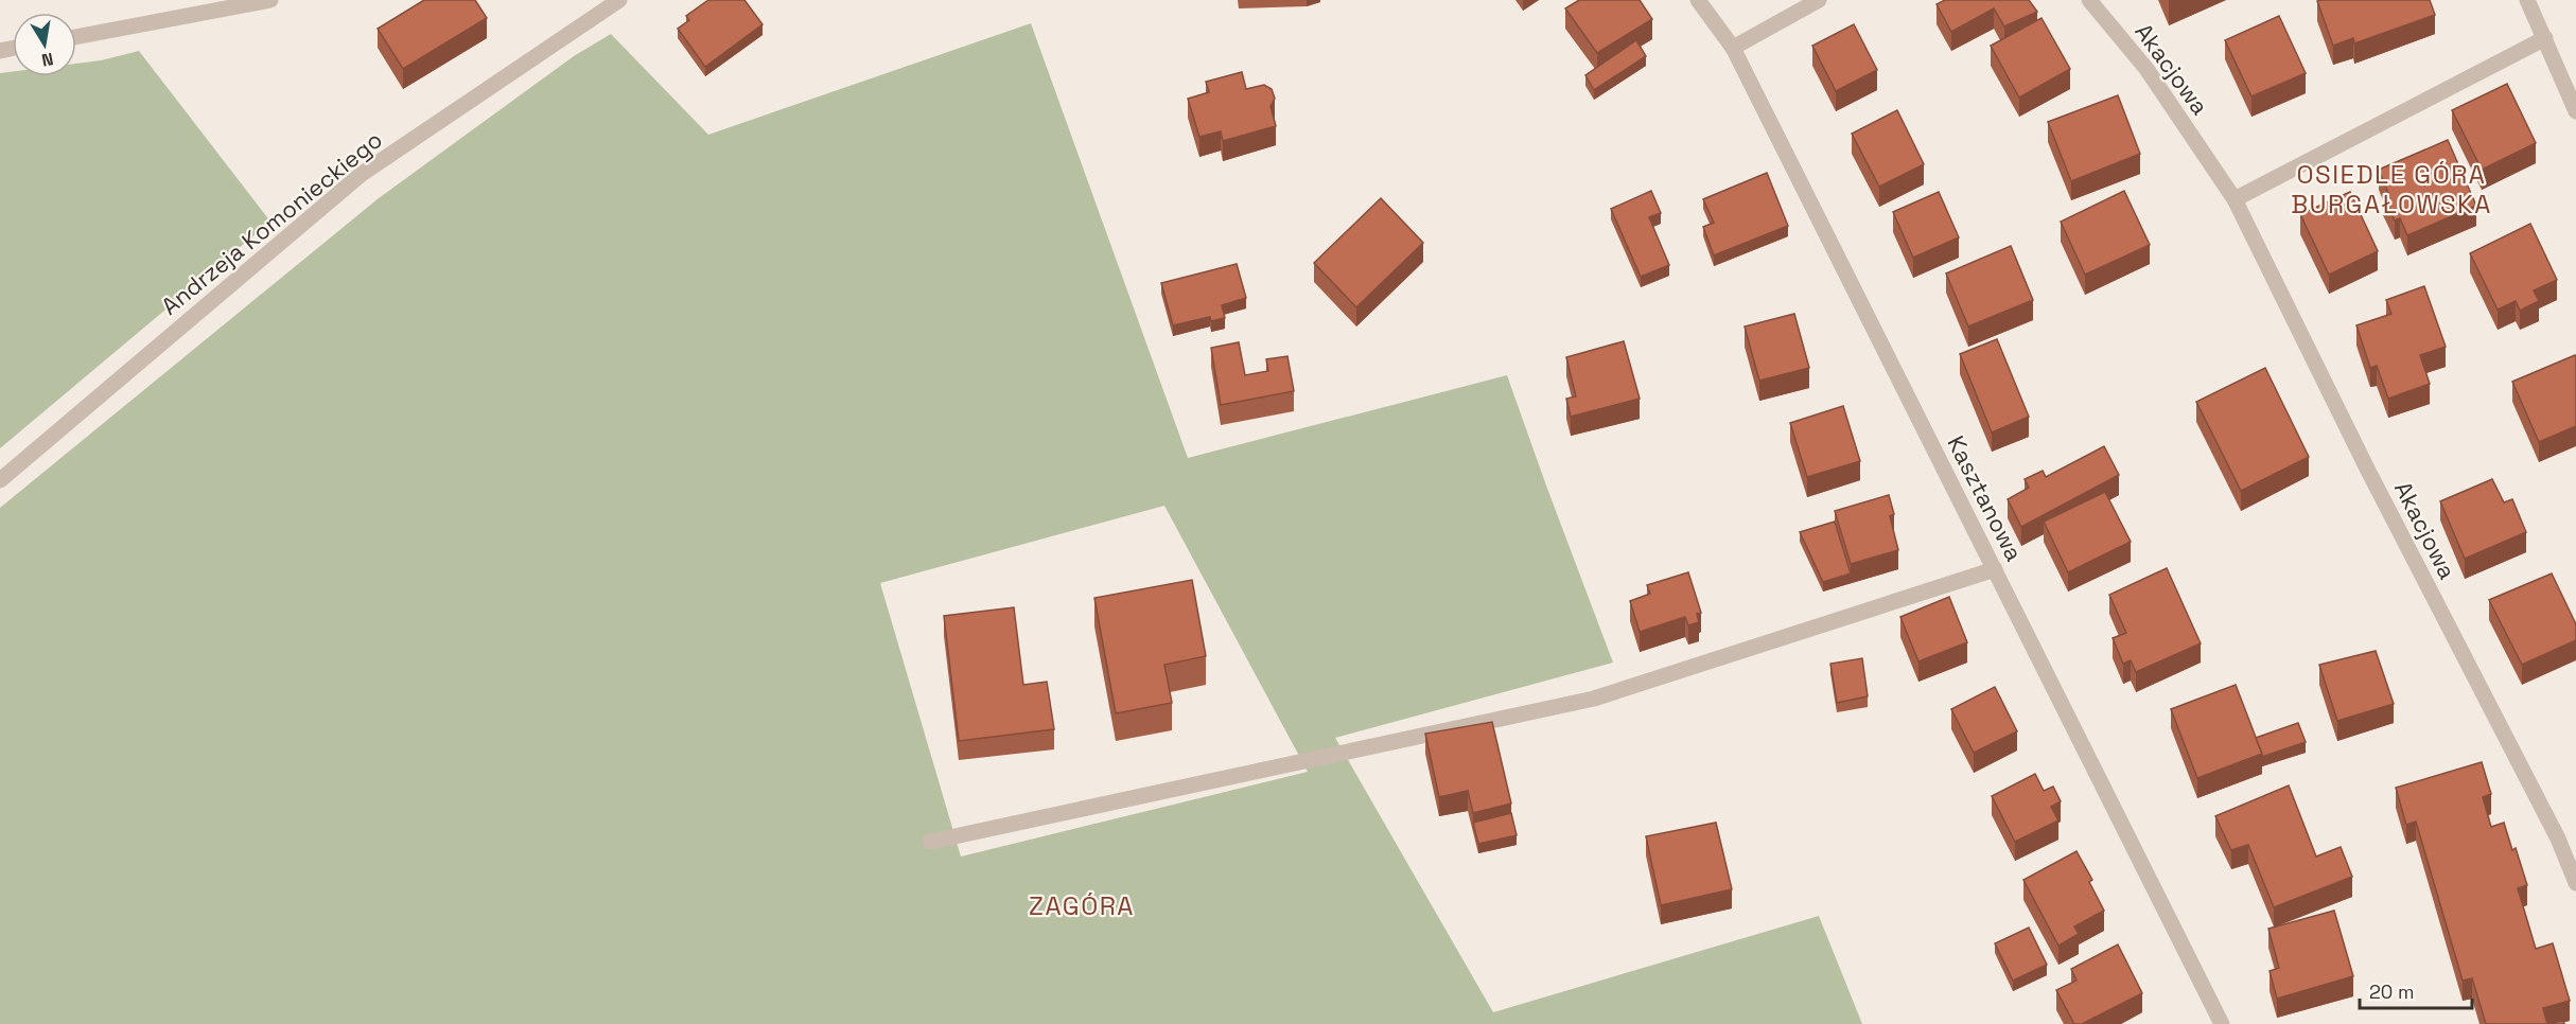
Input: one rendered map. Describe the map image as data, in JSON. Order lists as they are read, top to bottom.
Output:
{
  "streets": {
    "street": ["Akacjowa", "Andrzeja Komonieckiego", "Kasztanowa"]
  },
  "districts": ["OSIEDLE GÓRA BURGAŁOWSKA", "ZAGÓRA"],
  "scale_bar": "20 m",
  "north": "bottom"
}
